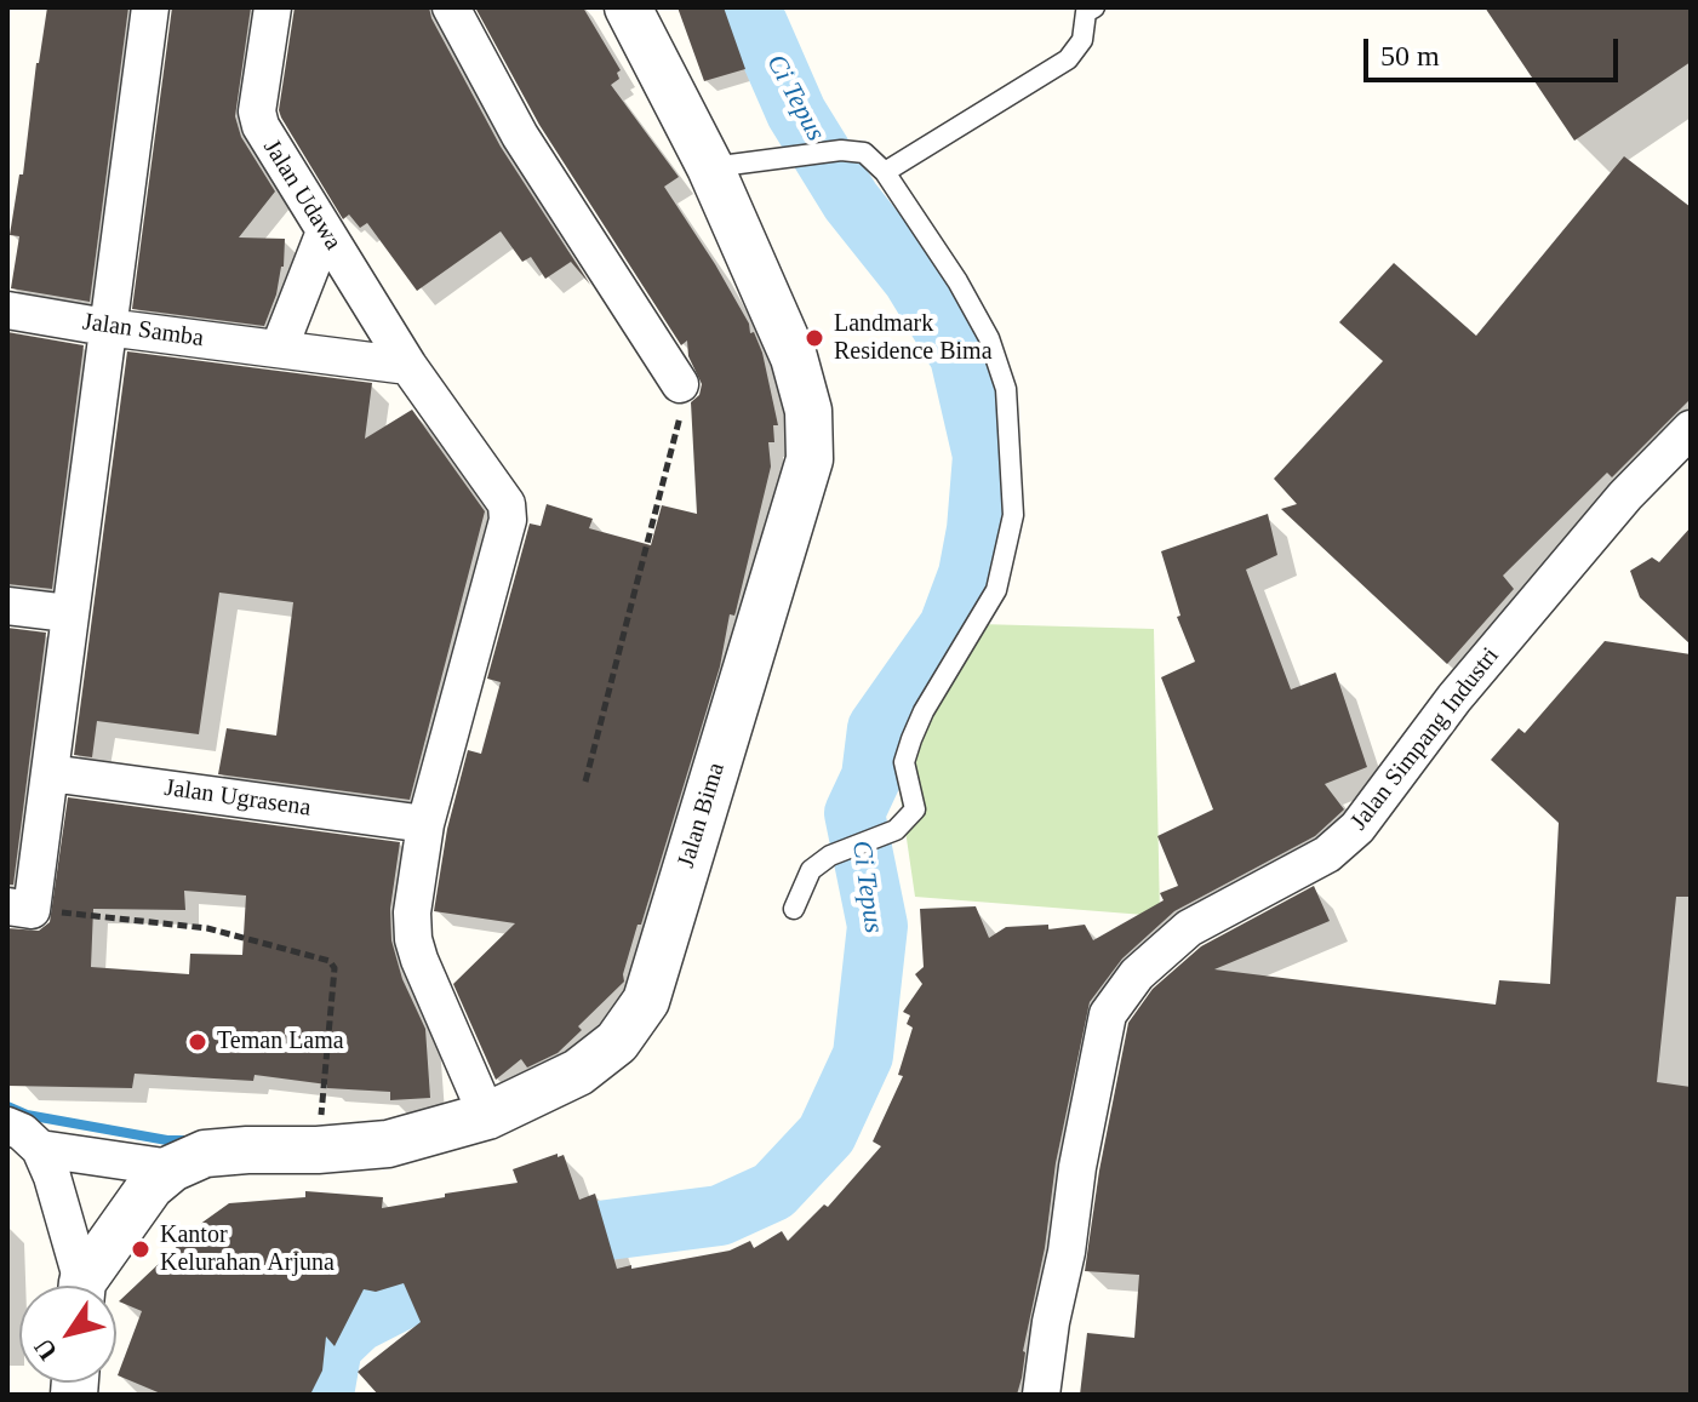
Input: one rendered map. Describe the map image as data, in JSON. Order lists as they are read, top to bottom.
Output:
{
  "streets": {
    "street": [
      "Jalan Udawa",
      "Jalan Samba",
      "Jalan Simpang Industri",
      "Jalan Ugrasena",
      "Jalan Bima"
    ]
  },
  "crossings": [
    ["Jalan Udawa", "Jalan Samba"],
    ["Jalan Udawa", "Jalan Ugrasena"],
    ["Jalan Udawa", "Jalan Bima"]
  ],
  "water": ["Ci Tepus"],
  "places": ["Landmark Residence Bima", "Teman Lama", "Kantor Kelurahan Arjuna"],
  "scale_bar": "50 m",
  "north": "bottom left"
}
